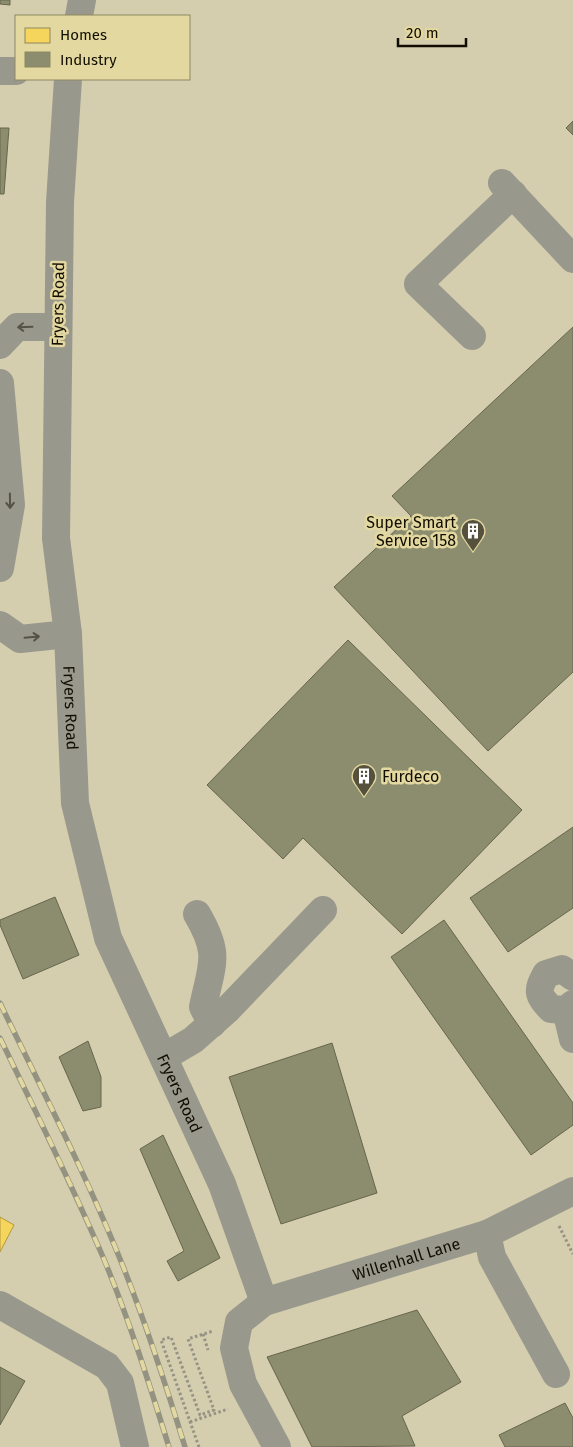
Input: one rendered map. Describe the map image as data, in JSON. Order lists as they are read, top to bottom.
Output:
{
  "streets": {
    "street": ["Fryers Road", "Willenhall Lane"]
  },
  "crossings": [
    ["Fryers Road", "Willenhall Lane"]
  ],
  "places": {
    "building": ["Super Smart Service 158", "Furdeco"]
  },
  "legend": ["Homes", "Industry"],
  "scale_bar": "20 m"
}
